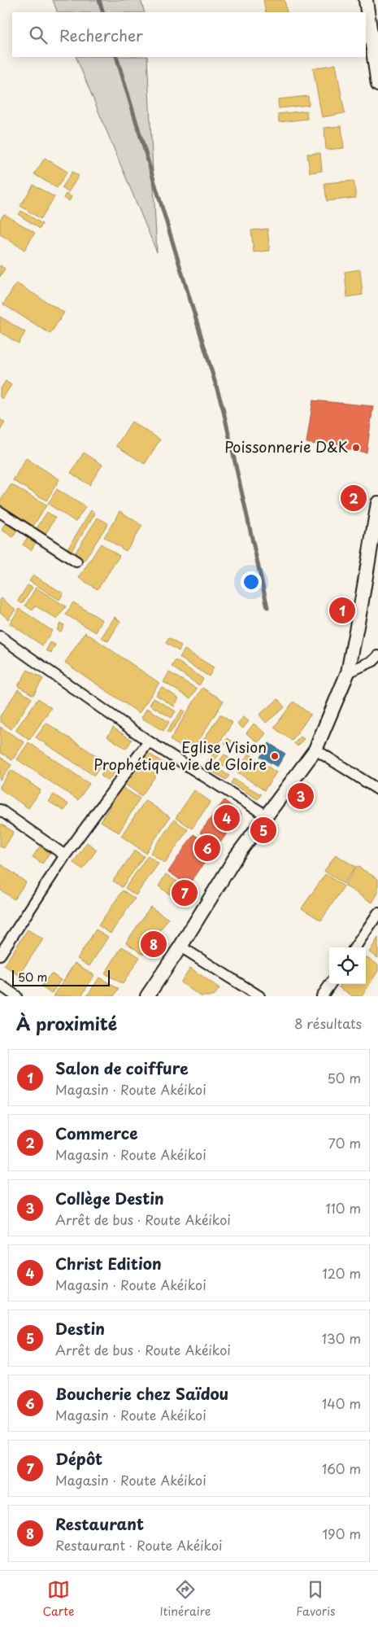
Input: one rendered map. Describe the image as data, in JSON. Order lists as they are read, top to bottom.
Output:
{
  "places": ["Poissonnerie D&K", "Eglise Vision Prophétique vie de Gloire"],
  "scale_bar": "50 m",
  "page": {
    "search": "Rechercher",
    "pins": [
      "2",
      "1",
      "3",
      "4",
      "5",
      "6",
      "7",
      "8"
    ],
    "scale": "50 m",
    "heading": ["À proximité", "8 résultats"],
    "list": [
      {
        "mark": "1",
        "name": "Salon de coiffure",
        "note": "Magasin · Route Akéikoi",
        "value": "50 m"
      },
      {
        "mark": "2",
        "name": "Commerce",
        "note": "Magasin · Route Akéikoi",
        "value": "70 m"
      },
      {
        "mark": "3",
        "name": "Collège Destin",
        "note": "Arrêt de bus · Route Akéikoi",
        "value": "110 m"
      },
      {
        "mark": "4",
        "name": "Christ Edition",
        "note": "Magasin · Route Akéikoi",
        "value": "120 m"
      },
      {
        "mark": "5",
        "name": "Destin",
        "note": "Arrêt de bus · Route Akéikoi",
        "value": "130 m"
      },
      {
        "mark": "6",
        "name": "Boucherie chez Saïdou",
        "note": "Magasin · Route Akéikoi",
        "value": "140 m"
      },
      {
        "mark": "7",
        "name": "Dépôt",
        "note": "Magasin · Route Akéikoi",
        "value": "160 m"
      },
      {
        "mark": "8",
        "name": "Restaurant",
        "note": "Restaurant · Route Akéikoi",
        "value": "190 m"
      }
    ],
    "nav": ["Carte", "Itinéraire", "Favoris"]
  }
}
